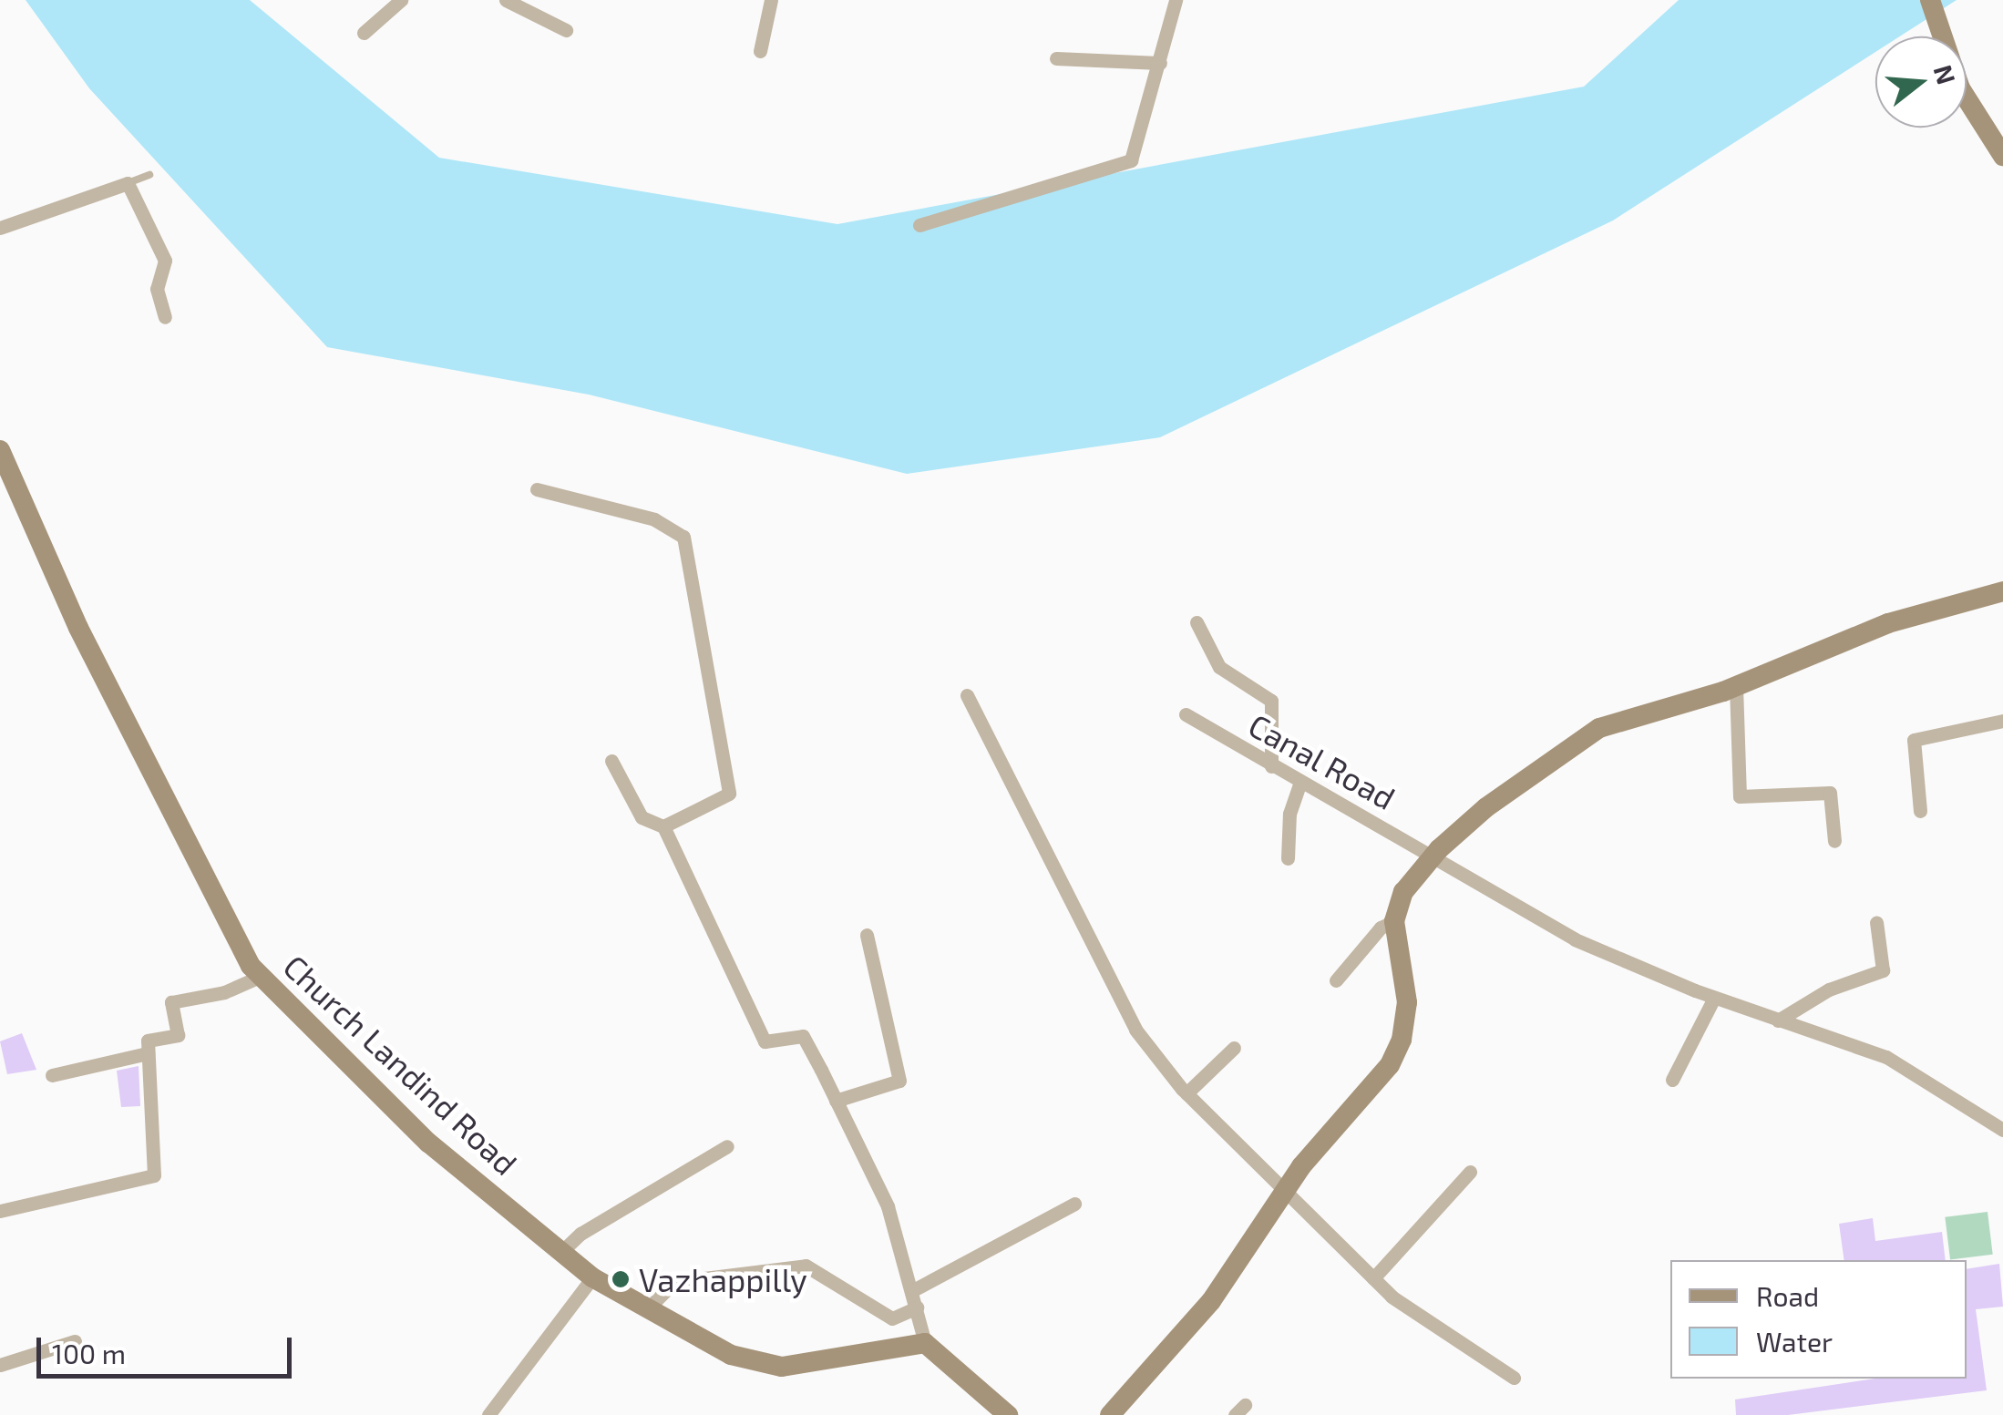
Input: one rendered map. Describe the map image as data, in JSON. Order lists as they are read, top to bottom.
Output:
{
  "streets": {
    "main road": ["Church Landind Road"],
    "street": ["Canal Road"]
  },
  "places": ["Vazhappilly"],
  "legend": ["Road", "Water"],
  "scale_bar": "100 m",
  "north": "right"
}
